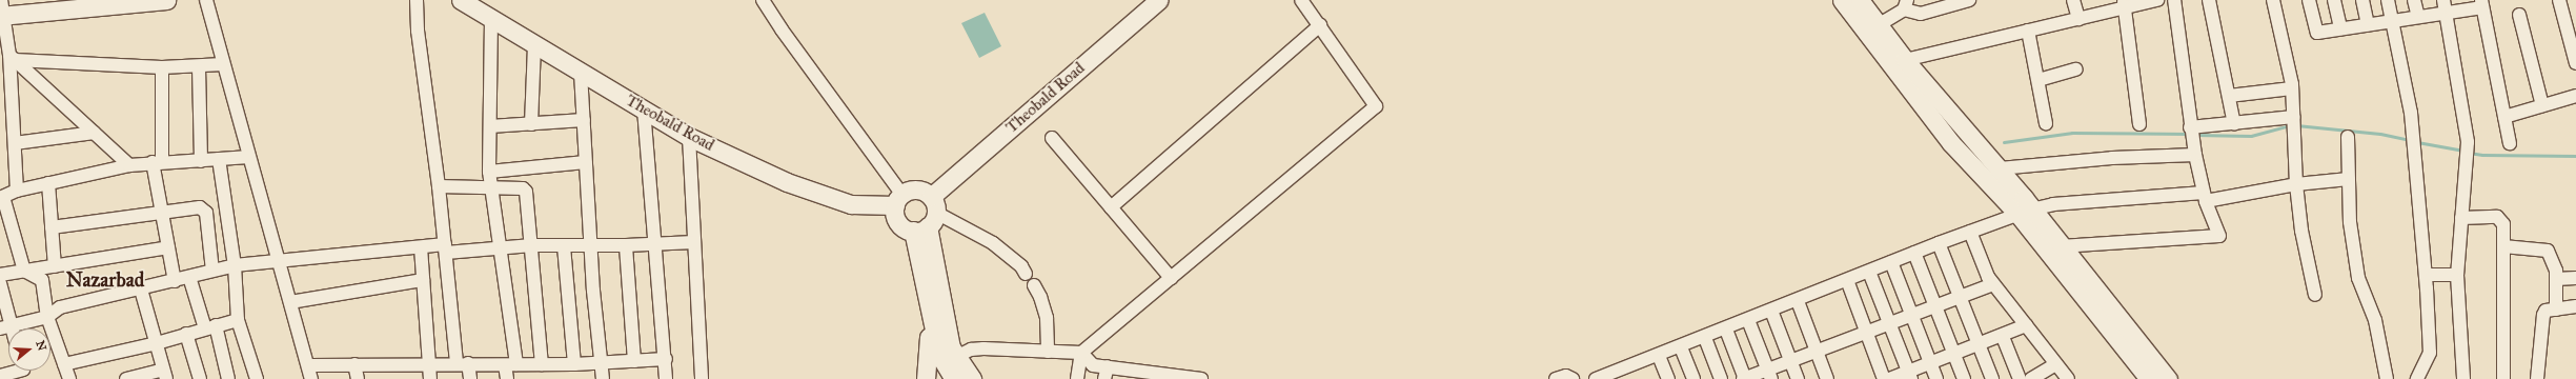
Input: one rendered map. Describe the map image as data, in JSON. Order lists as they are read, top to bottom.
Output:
{
  "streets": {
    "main road": ["Theobald Road"]
  },
  "districts": ["Nazarbad"],
  "north": "right"
}
